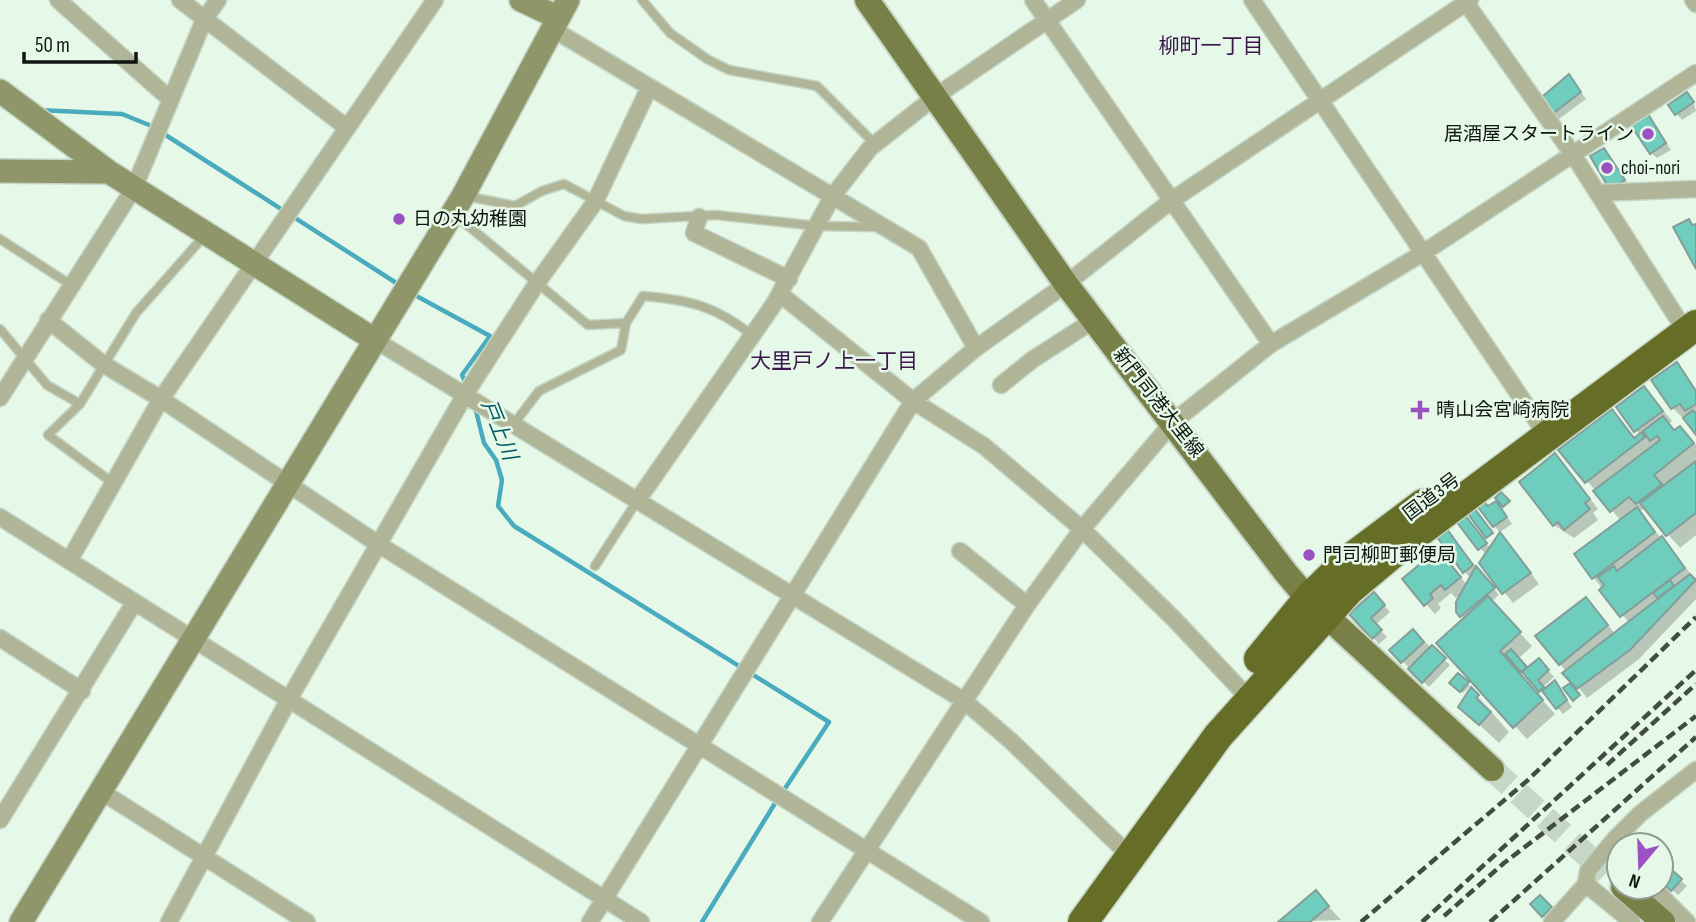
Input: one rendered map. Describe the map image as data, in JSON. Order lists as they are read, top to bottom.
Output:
{
  "streets": {
    "highway": ["国道3号"],
    "main road": ["新門司港大里線"]
  },
  "crossings": [
    ["新門司港大里線", "国道3号"]
  ],
  "districts": ["柳町一丁目", "大里戸ノ上一丁目"],
  "water": ["戸上川"],
  "places": {
    "other": [
      "居酒屋スタートライン",
      "choi-nori",
      "日の丸幼稚園",
      "門司柳町郵便局"
    ],
    "health": ["晴山会宮崎病院"]
  },
  "scale_bar": "50 m",
  "north": "bottom"
}
